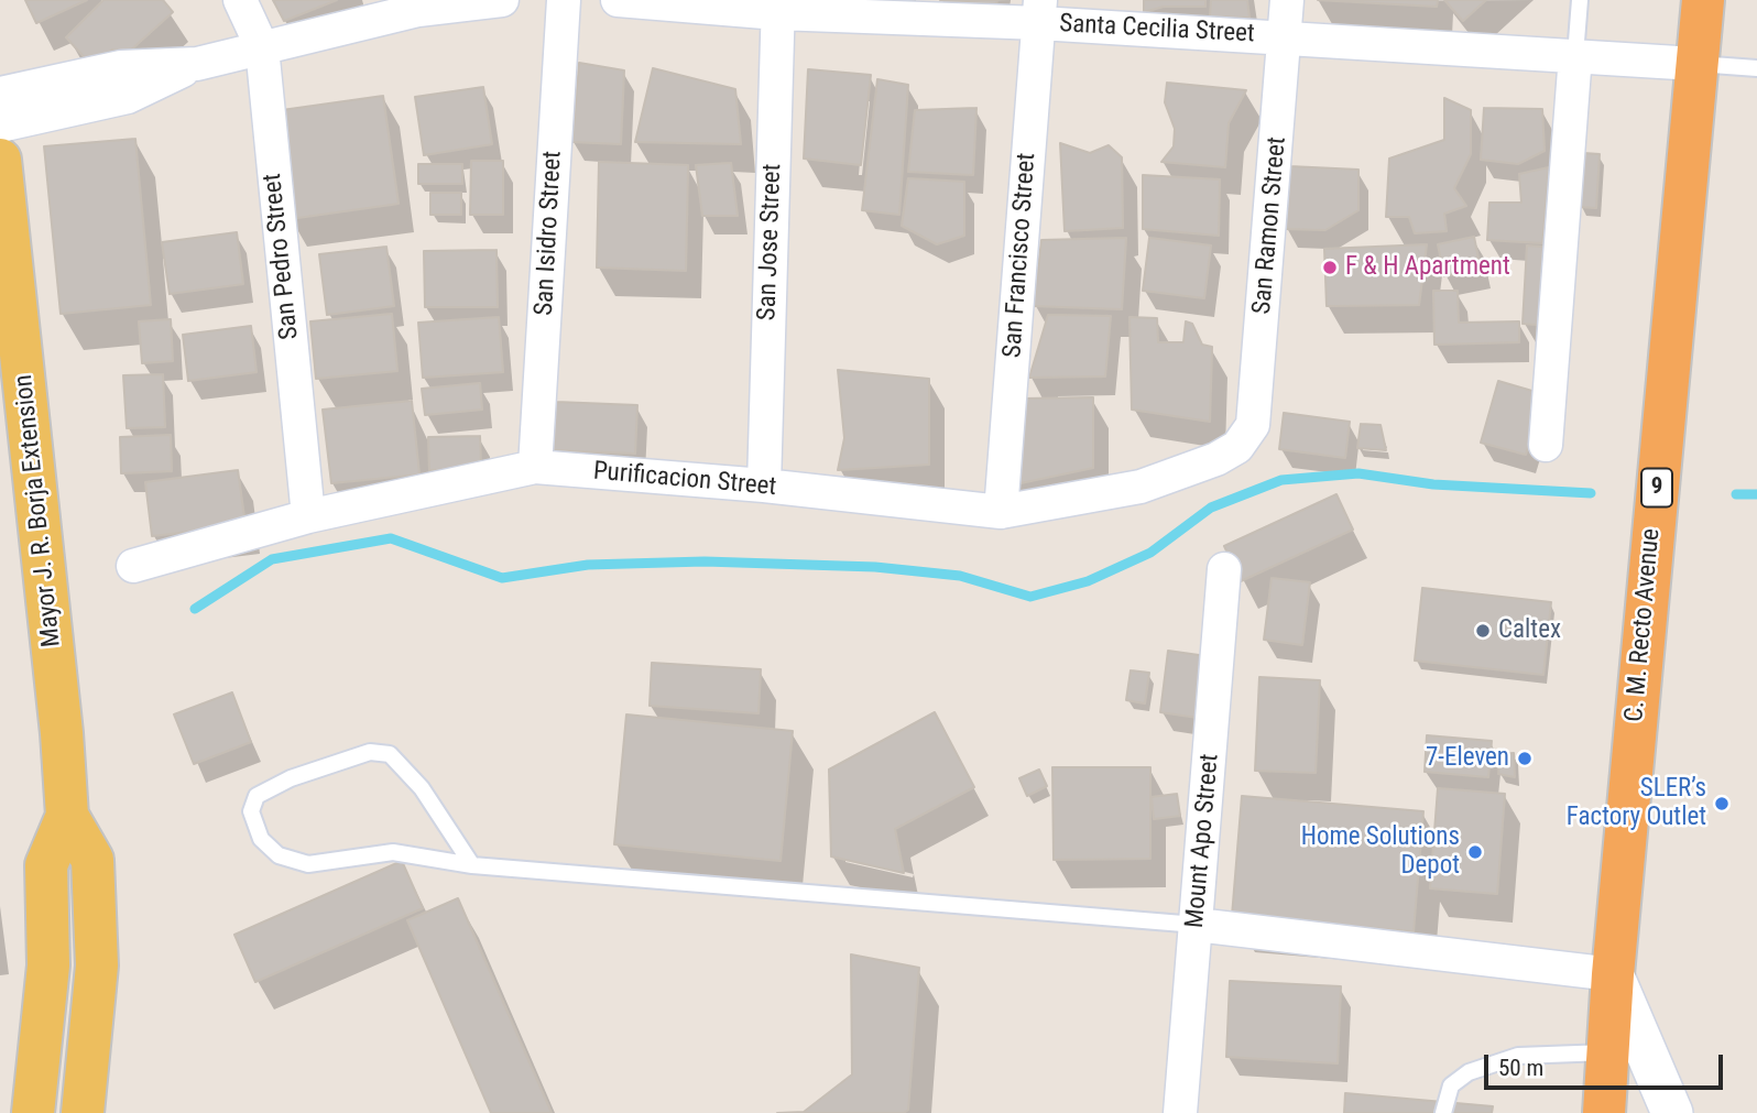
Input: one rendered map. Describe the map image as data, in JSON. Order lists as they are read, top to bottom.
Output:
{
  "streets": {
    "highway": ["9", "C. M. Recto Avenue"],
    "main road": ["Mayor J. R. Borja Extension"],
    "street": [
      "Santa Cecilia Street",
      "San Ramon Street",
      "San Isidro Street",
      "San Jose Street",
      "San Francisco Street",
      "San Pedro Street",
      "Purificacion Street",
      "Mount Apo Street"
    ]
  },
  "crossings": [
    ["Santa Cecilia Street", "San Ramon Street"],
    ["Santa Cecilia Street", "San Jose Street"],
    ["Santa Cecilia Street", "San Francisco Street"],
    ["Santa Cecilia Street", "C. M. Recto Avenue"],
    ["San Ramon Street", "Purificacion Street"],
    ["San Isidro Street", "Purificacion Street"],
    ["San Jose Street", "Purificacion Street"],
    ["San Francisco Street", "Purificacion Street"],
    ["San Pedro Street", "Purificacion Street"]
  ],
  "places": [
    "F & H Apartment",
    "Caltex",
    "7-Eleven",
    "SLER’s Factory Outlet",
    "Home Solutions Depot"
  ],
  "scale_bar": "50 m"
}
